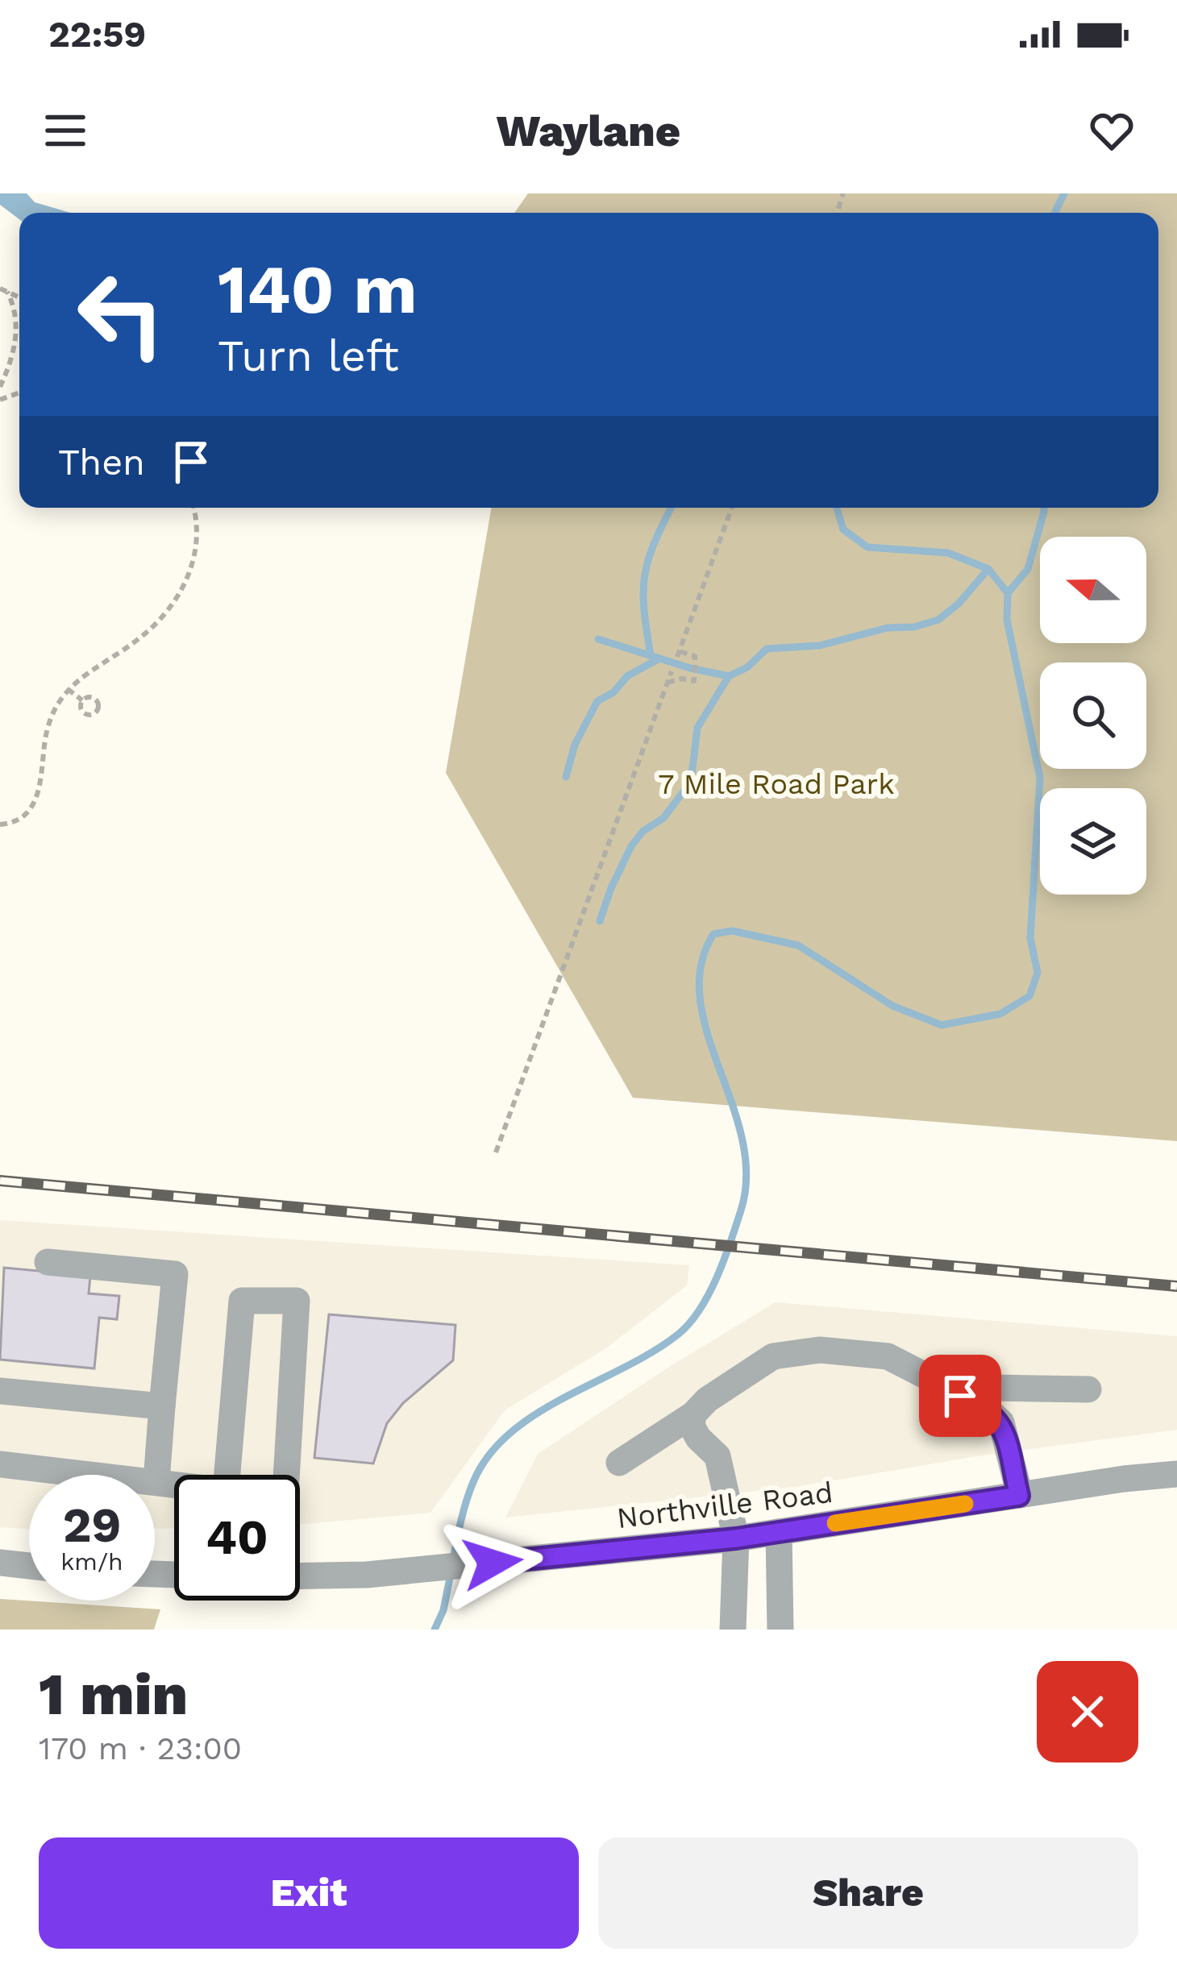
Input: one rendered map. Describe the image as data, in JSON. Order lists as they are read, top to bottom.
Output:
{
  "streets": {
    "street": ["Northville Road"]
  },
  "parks": ["7 Mile Road Park"],
  "north": "left",
  "page": {
    "status": "22:59",
    "header": "Waylane",
    "turn": ["140 m", "Turn left"],
    "then": "Then",
    "speed": "29 km/h",
    "limit": "40",
    "heading": ["1 min", "170 m · 23:00"],
    "buttons": ["Exit", "Share"]
  }
}
